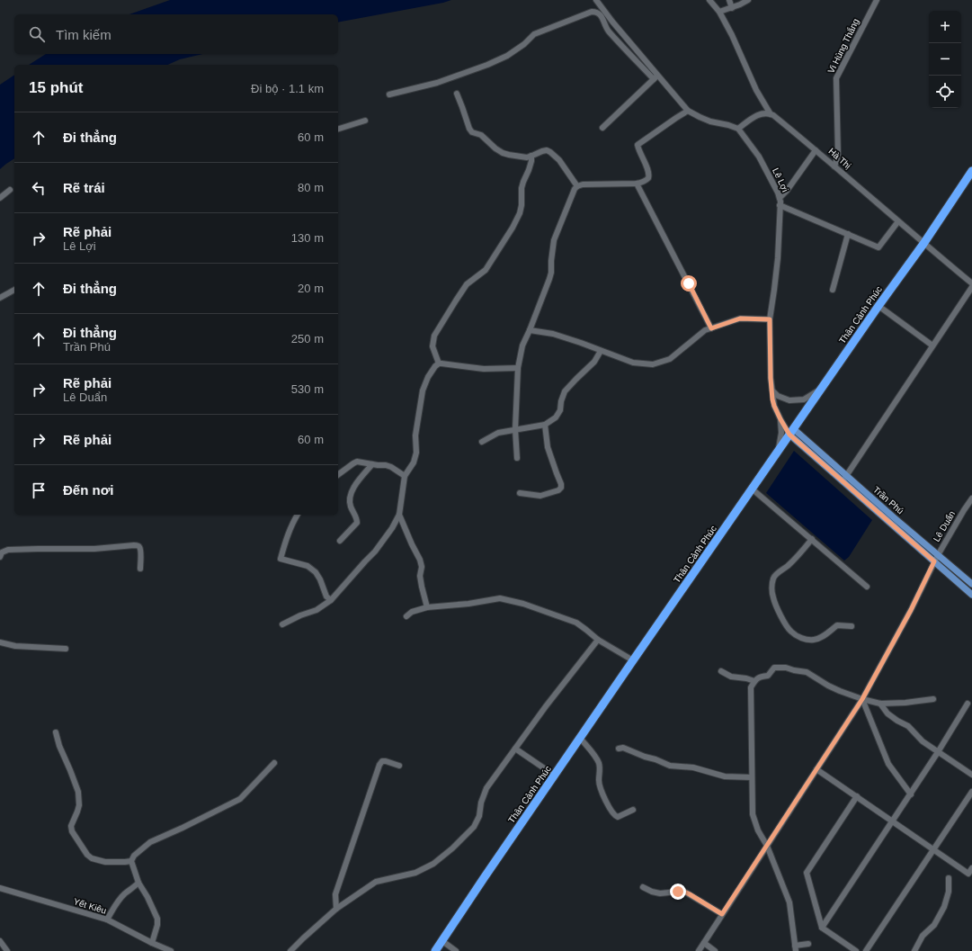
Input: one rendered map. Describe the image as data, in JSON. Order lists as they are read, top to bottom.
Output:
{
  "streets": {
    "highway": ["Thân Cảnh Phúc"],
    "main road": ["Trần Phú"],
    "street": [
      "Vi Hùng Thắng",
      "Hà Thị",
      "Lê Lợi",
      "Lê Duẩn",
      "Yết Kiêu"
    ]
  },
  "crossings": [
    ["Vi Hùng Thắng", "Hà Thị"],
    ["Hà Thị", "Thân Cảnh Phúc"],
    ["Thân Cảnh Phúc", "Trần Phú"],
    ["Trần Phú", "Lê Duẩn"]
  ],
  "page": {
    "map_buttons": ["+", "−"],
    "search": "Tìm kiếm",
    "heading": ["15 phút", "Đi bộ · 1.1 km"],
    "list": [
      ["Đi thẳng", "60 m"],
      ["Rẽ trái", "80 m"],
      ["Rẽ phải", "Lê Lợi", "130 m"],
      ["Đi thẳng", "20 m"],
      ["Đi thẳng", "Trần Phú", "250 m"],
      ["Rẽ phải", "Lê Duẩn", "530 m"],
      ["Rẽ phải", "60 m"],
      "Đến nơi"
    ]
  }
}
